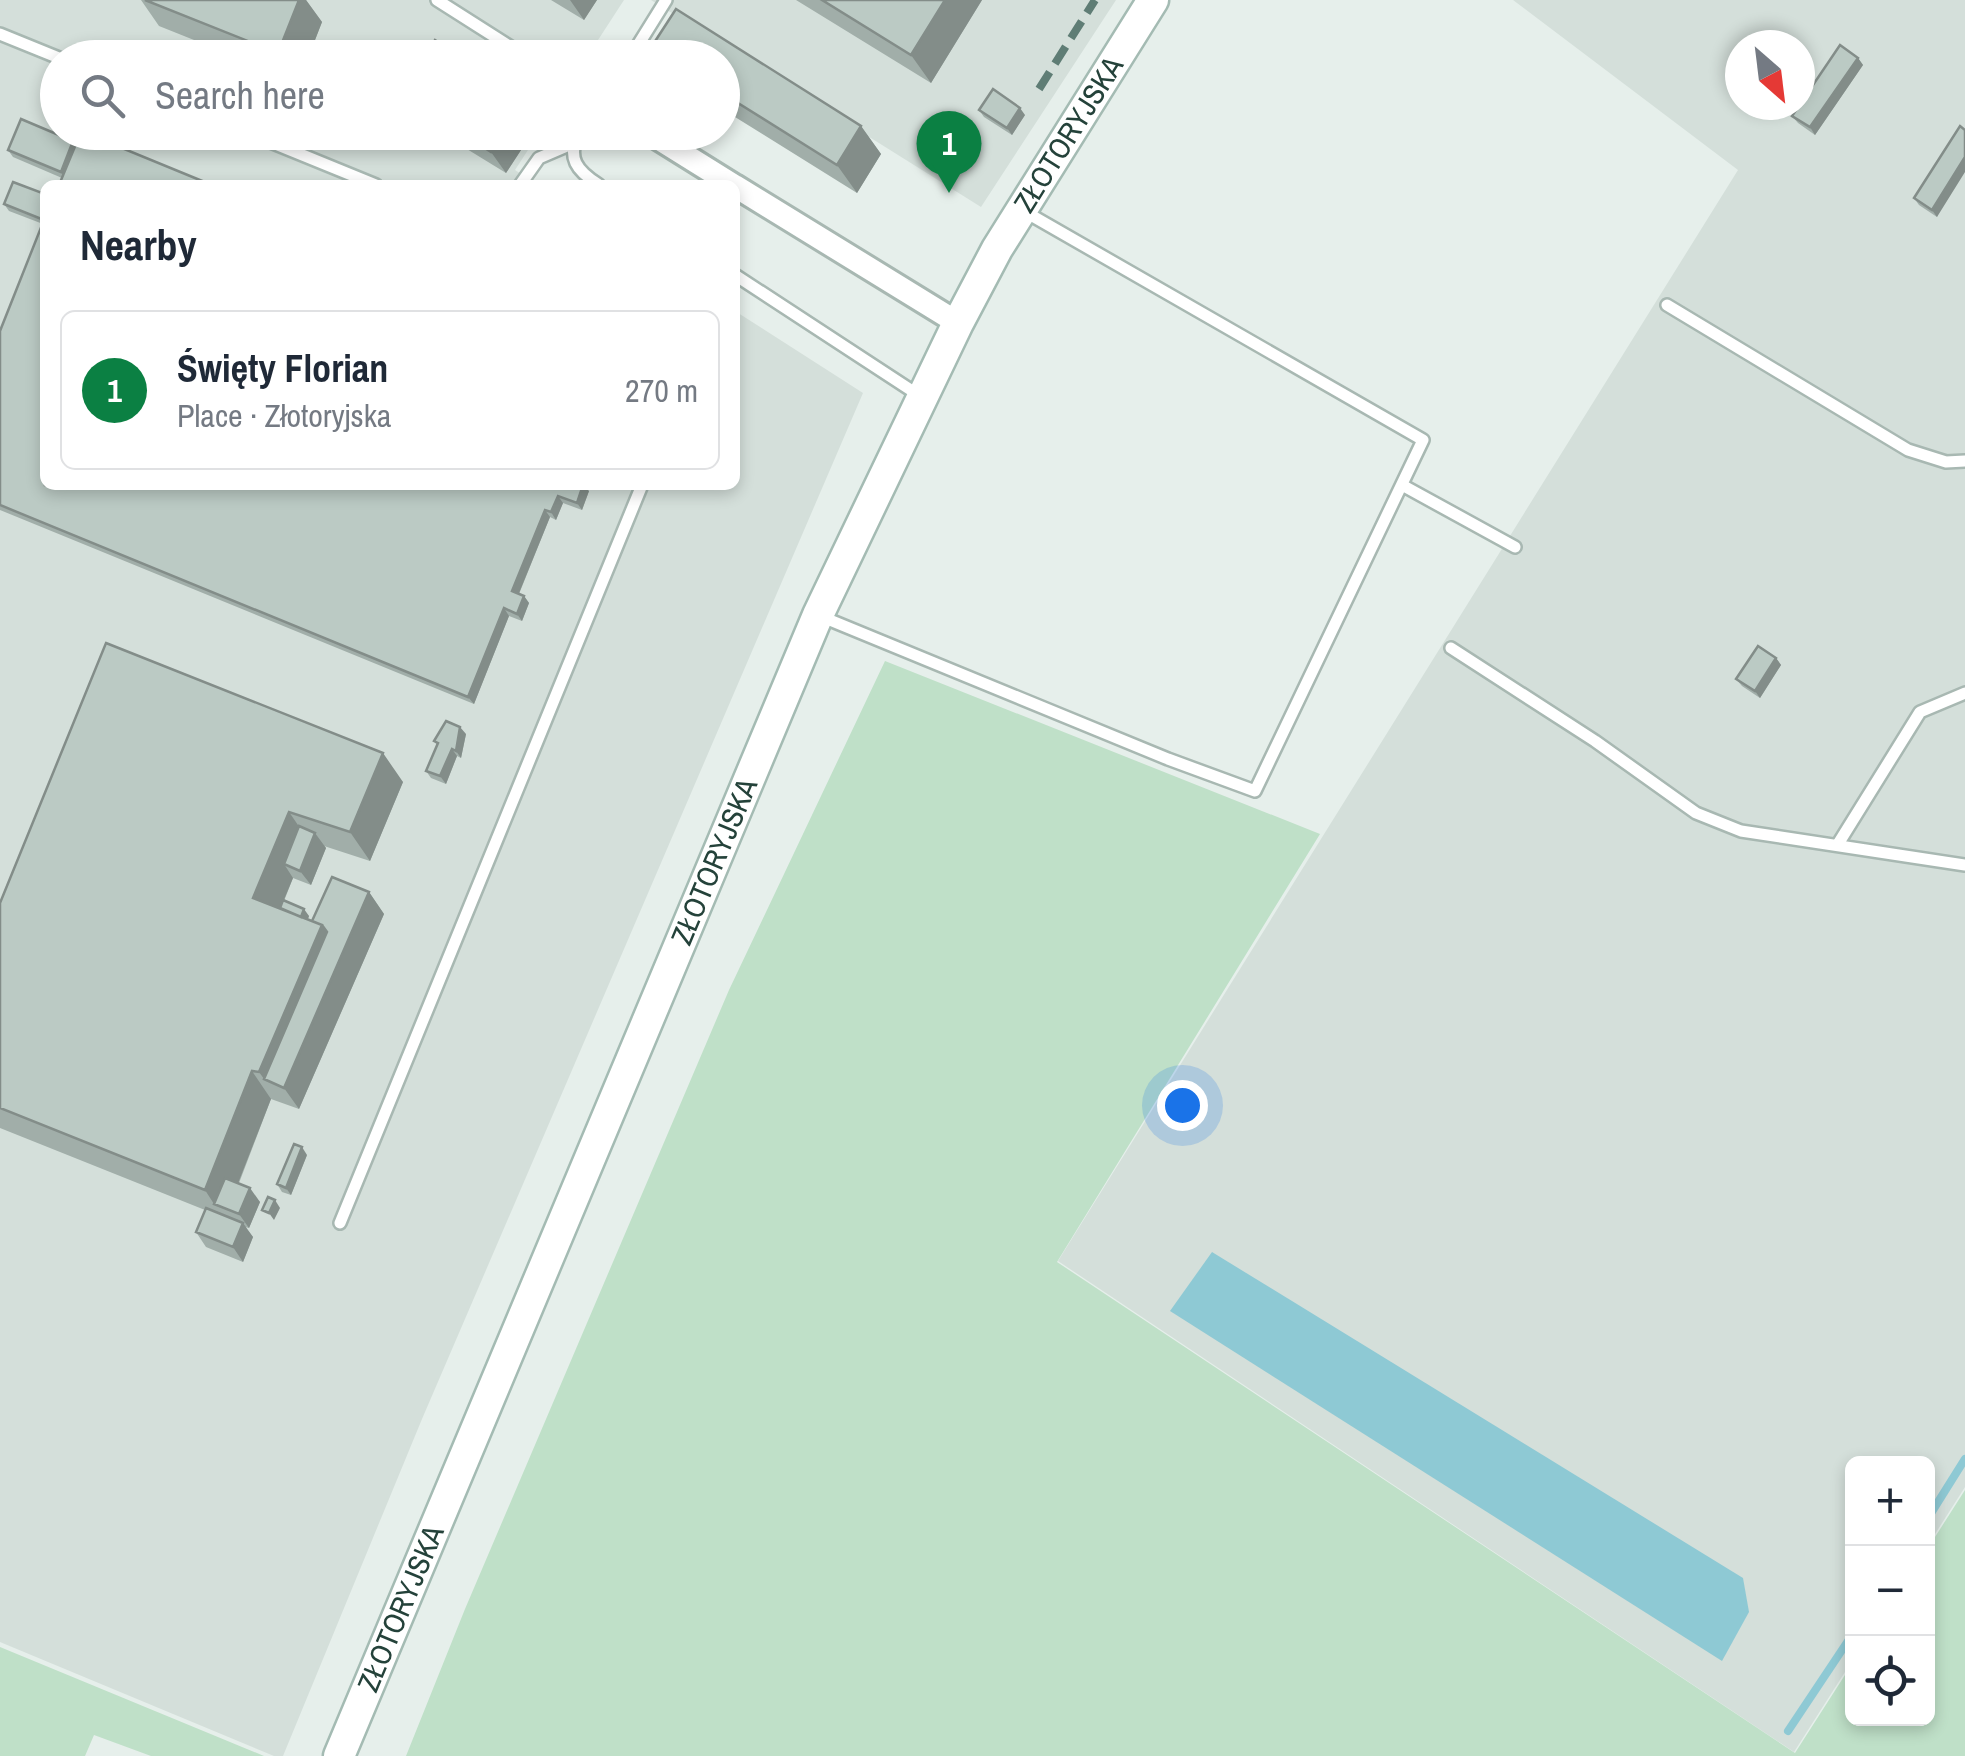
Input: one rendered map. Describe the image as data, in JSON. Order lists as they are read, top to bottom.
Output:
{
  "streets": {
    "main road": ["ZŁOTORYJSKA"]
  },
  "north": "bottom right",
  "page": {
    "search": "Search here",
    "pins": "1",
    "heading": "Nearby",
    "list": [
      {
        "mark": "1",
        "name": "Święty Florian",
        "note": "Place · Złotoryjska",
        "value": "270 m"
      }
    ],
    "map_buttons": ["+", "−"]
  }
}
